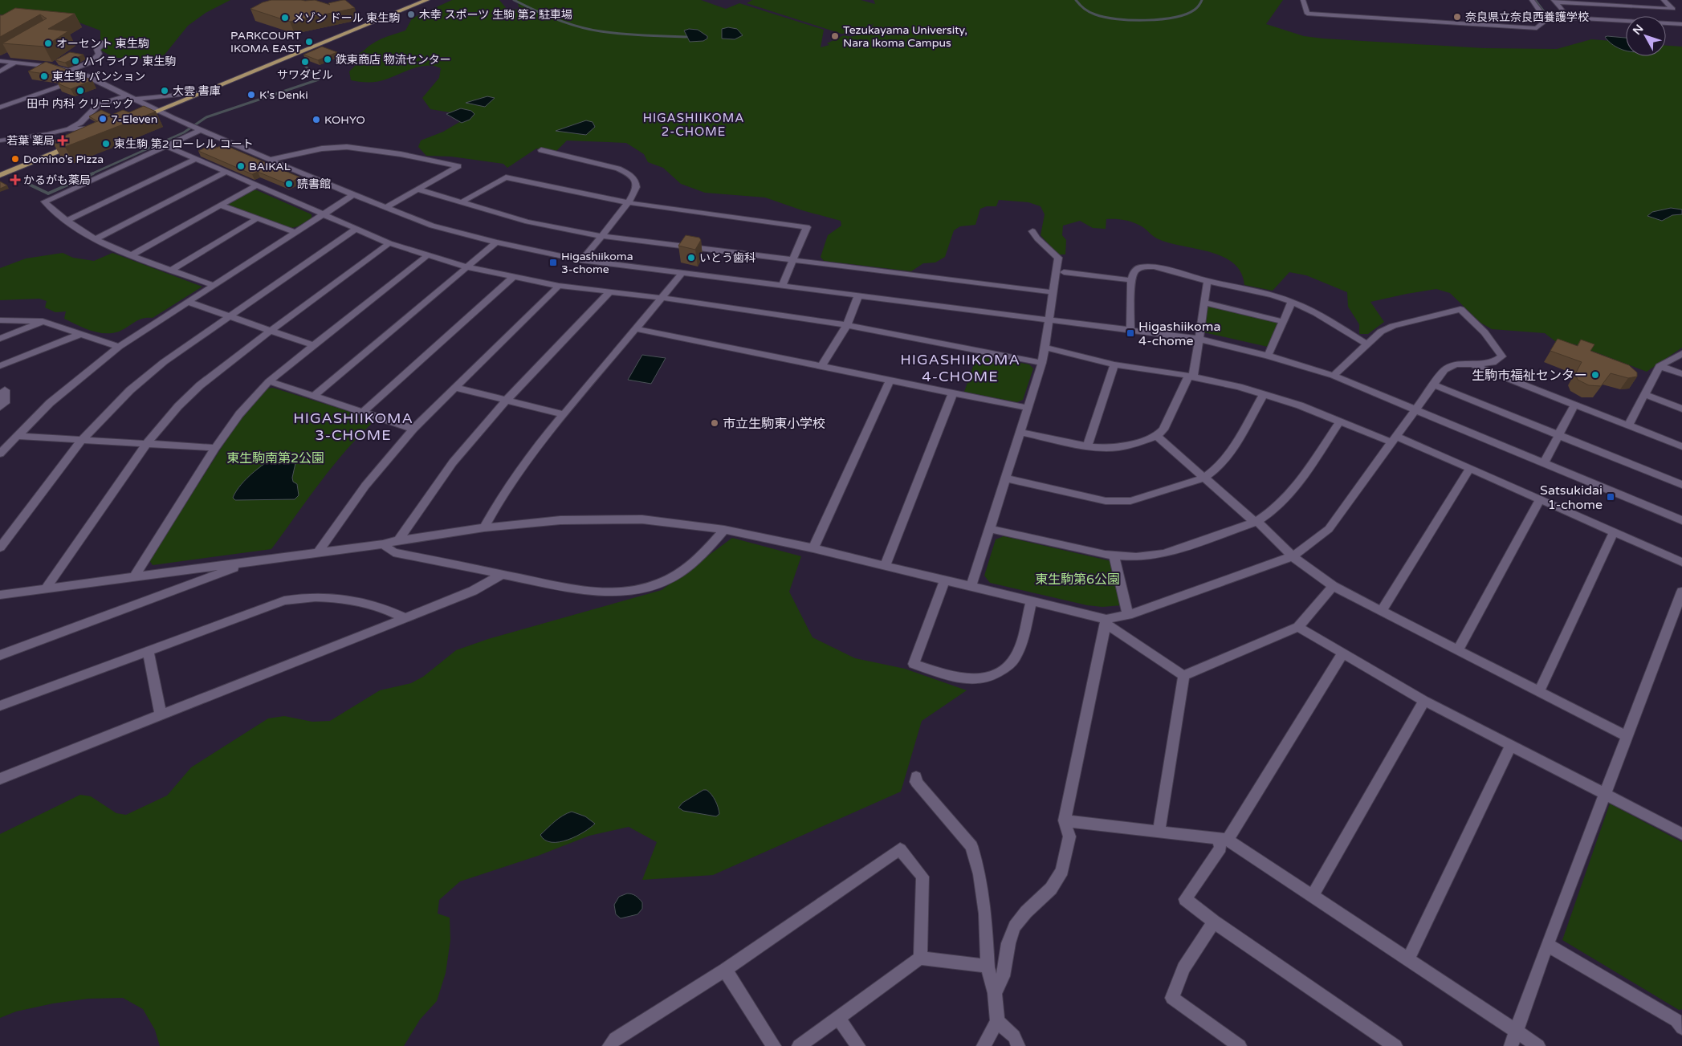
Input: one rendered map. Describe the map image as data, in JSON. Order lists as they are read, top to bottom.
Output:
{
  "districts": ["HIGASHIIKOMA 2-CHOME", "HIGASHIIKOMA 4-CHOME", "HIGASHIIKOMA 3-CHOME"],
  "parks": ["東生駒南第2公園", "東生駒第6公園"],
  "places": {
    "other": [
      "木幸 スポーツ 生駒 第2 駐車場",
      "奈良県立奈良西養護学校",
      "メゾン ドール 東生駒",
      "Tezukayama University, Nara Ikoma Campus",
      "PARKCOURT IKOMA EAST",
      "オーセント 東生駒",
      "鉄東商店 物流センター",
      "ハイライフ 東生駒",
      "サワダビル",
      "東生駒 パンション",
      "田中 内科 クリニック",
      "大雲 書庫",
      "K's Denki",
      "7-Eleven",
      "KOHYO",
      "東生駒 第2 ローレル コート",
      "Domino's Pizza",
      "BAIKAL",
      "読書館",
      "いとう歯科",
      "生駒市福祉センター",
      "市立生駒東小学校"
    ],
    "health": ["若葉 薬局", "かるがも薬局"],
    "transit": ["Higashiikoma 3-chome", "Higashiikoma 4-chome", "Satsukidai 1-chome"]
  },
  "north": "top left"
}
